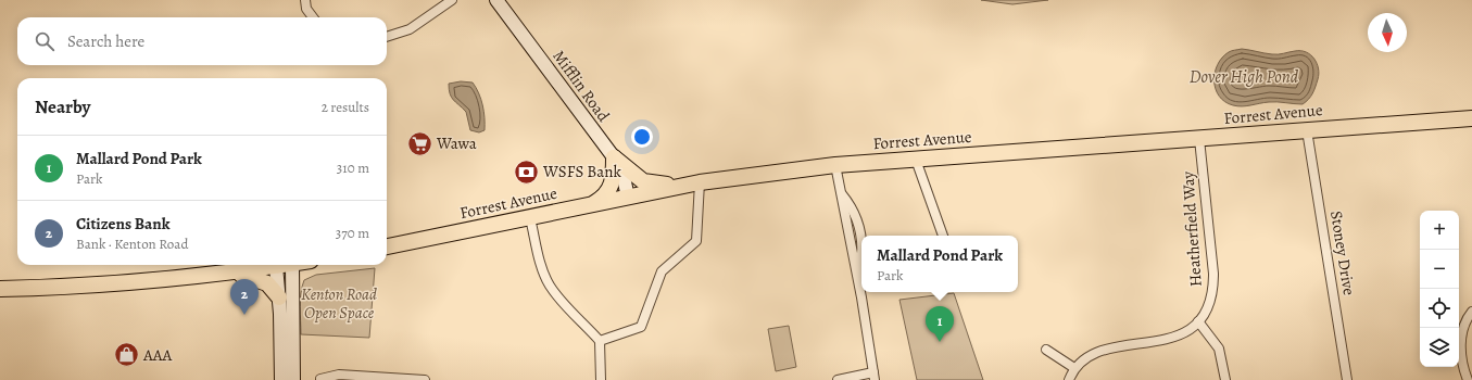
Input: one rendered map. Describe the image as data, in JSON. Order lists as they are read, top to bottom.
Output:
{
  "streets": {
    "highway": ["Forrest Avenue"],
    "main road": ["Mifflin Road"],
    "street": ["Heatherfield Way", "Stoney Drive"]
  },
  "crossings": [
    ["Mifflin Road", "Forrest Avenue"],
    ["Forrest Avenue", "Heatherfield Way"],
    ["Forrest Avenue", "Stoney Drive"]
  ],
  "water": ["Dover High Pond"],
  "parks": ["Kenton Road Open Space"],
  "places": {
    "supermarket": ["Wawa"],
    "bank": ["WSFS Bank"],
    "shop": ["AAA"]
  },
  "north": "bottom",
  "page": {
    "search": "Search here",
    "heading": ["Nearby", "2 results"],
    "list": [
      {
        "mark": "1",
        "name": "Mallard Pond Park",
        "note": "Park",
        "value": "310 m"
      },
      {
        "mark": "2",
        "name": "Citizens Bank",
        "note": "Bank · Kenton Road",
        "value": "370 m"
      }
    ],
    "map_buttons": ["+", "−"],
    "popup": ["Mallard Pond Park", "Park"],
    "pins": ["2", "1"]
  }
}
